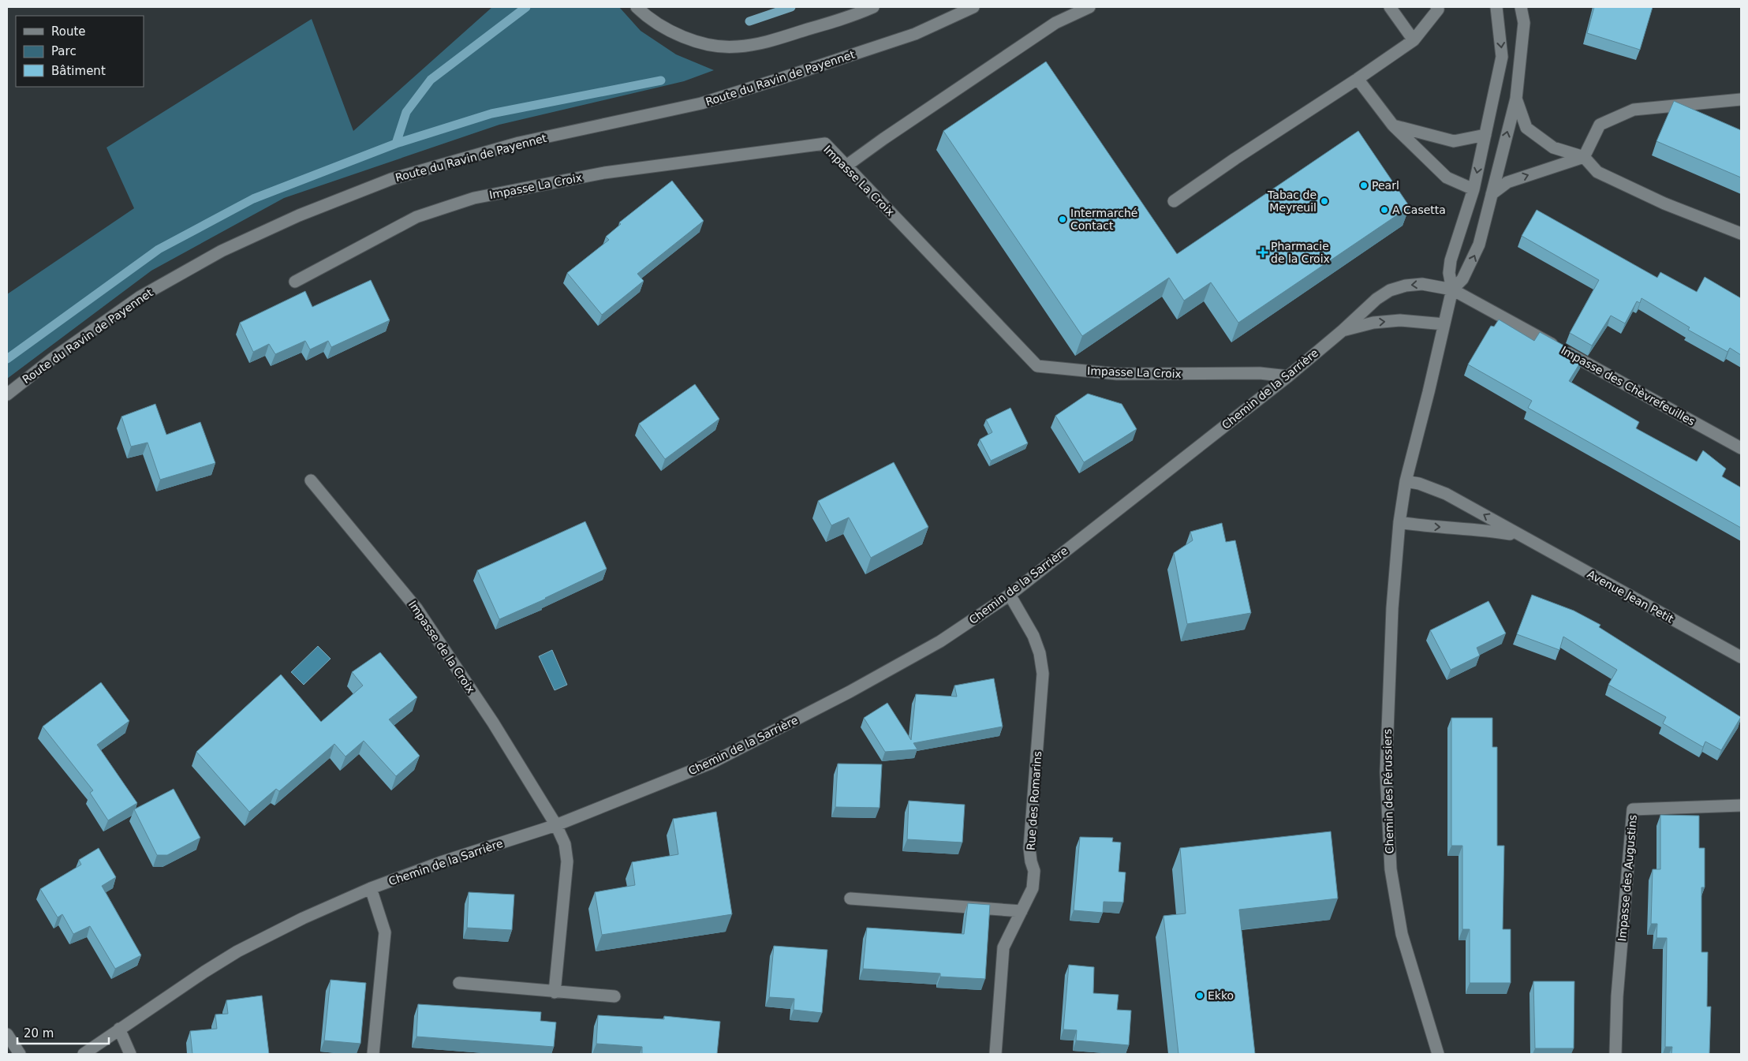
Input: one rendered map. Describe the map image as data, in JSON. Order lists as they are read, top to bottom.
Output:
{
  "streets": {
    "street": [
      "Route du Ravin de Payennet",
      "Impasse La Croix",
      "Impasse des Chèvrefeuilles",
      "Chemin de la Sarrière",
      "Avenue Jean Petit",
      "Impasse de la Croix",
      "Chemin des Pérussiers",
      "Rue des Romarins",
      "Impasse des Augustins"
    ]
  },
  "crossings": [
    ["Impasse La Croix", "Chemin de la Sarrière"],
    ["Impasse des Chèvrefeuilles", "Chemin de la Sarrière"],
    ["Impasse des Chèvrefeuilles", "Chemin des Pérussiers"],
    ["Chemin de la Sarrière", "Impasse de la Croix"],
    ["Chemin de la Sarrière", "Rue des Romarins"],
    ["Avenue Jean Petit", "Chemin des Pérussiers"]
  ],
  "places": {
    "other": [
      "Pearl",
      "Tabac de Meyreuil",
      "A Casetta",
      "Intermarché Contact",
      "Ekko"
    ],
    "health": ["Pharmacie de la Croix"]
  },
  "legend": ["Route", "Parc", "Bâtiment"],
  "scale_bar": "20 m"
}
